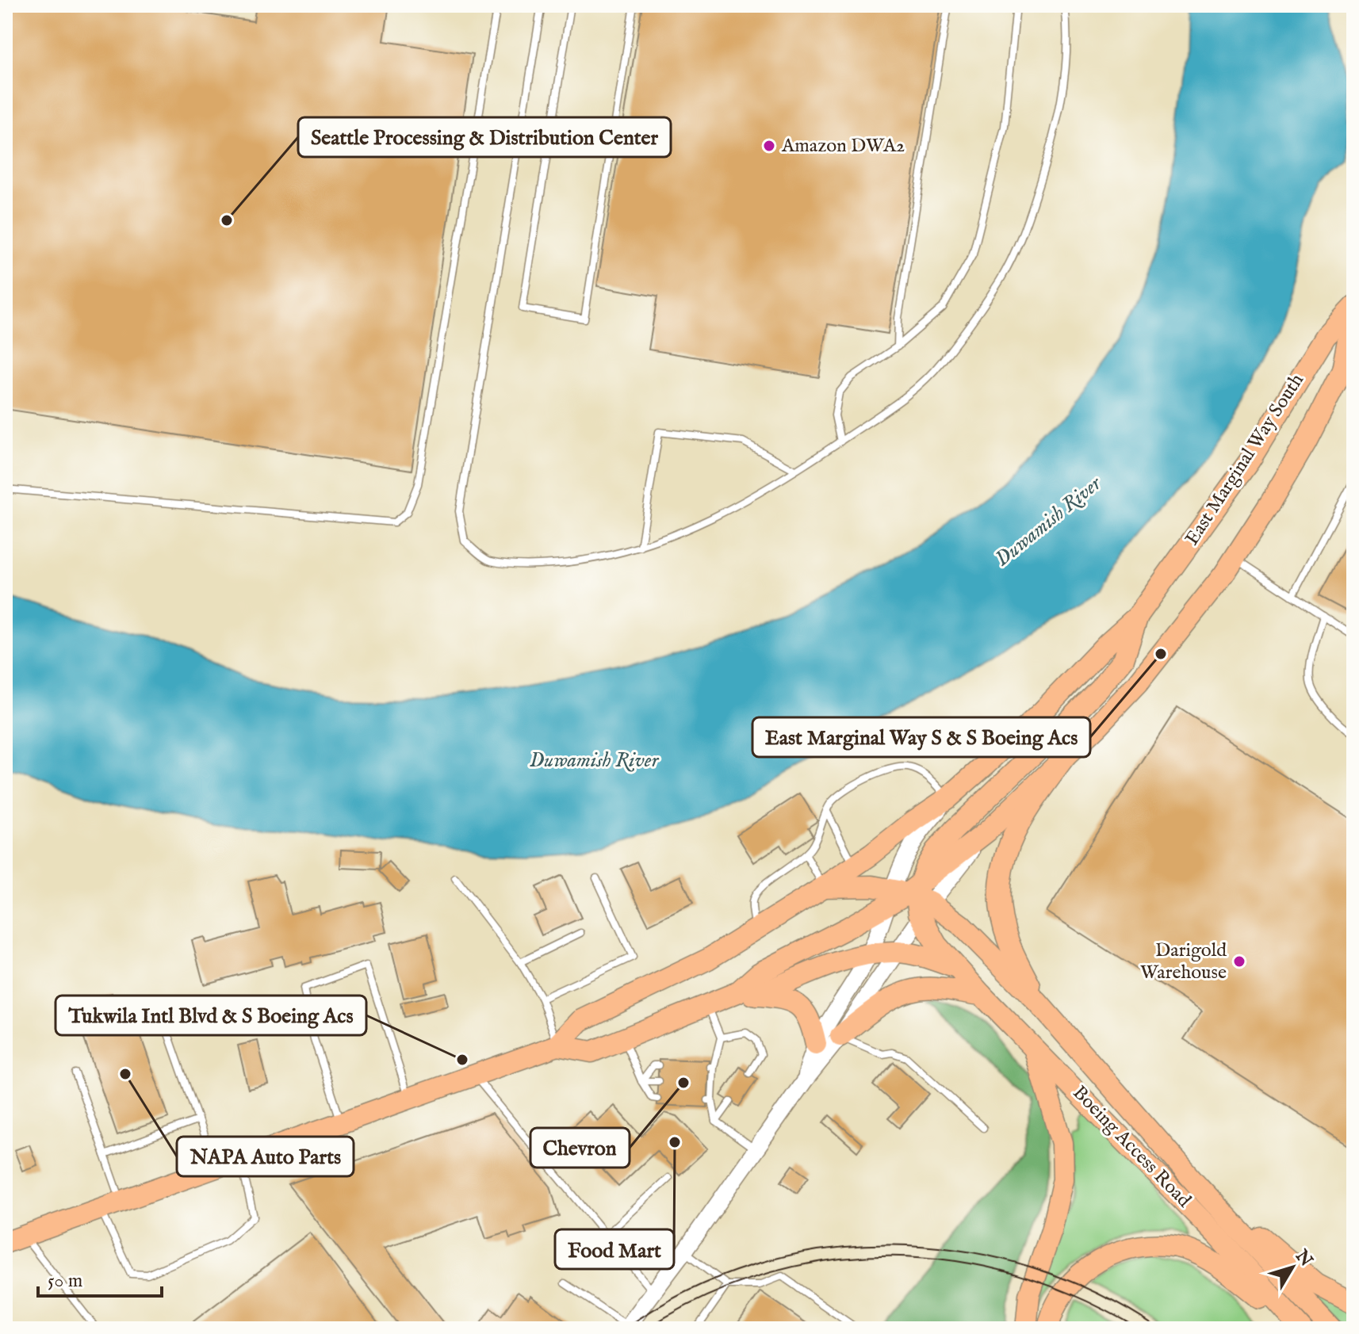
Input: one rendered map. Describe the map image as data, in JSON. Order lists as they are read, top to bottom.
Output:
{
  "streets": {
    "main road": ["East Marginal Way South", "Boeing Access Road"]
  },
  "crossings": [
    ["East Marginal Way South", "Boeing Access Road"]
  ],
  "water": ["Duwamish River"],
  "places": [
    "Amazon DWA2",
    "Seattle Processing & Distribution Center",
    "East Marginal Way S & S Boeing Acs",
    "Darigold Warehouse",
    "Tukwila Intl Blvd & S Boeing Acs",
    "NAPA Auto Parts",
    "Chevron",
    "Food Mart"
  ],
  "scale_bar": "50 m",
  "north": "top right"
}
